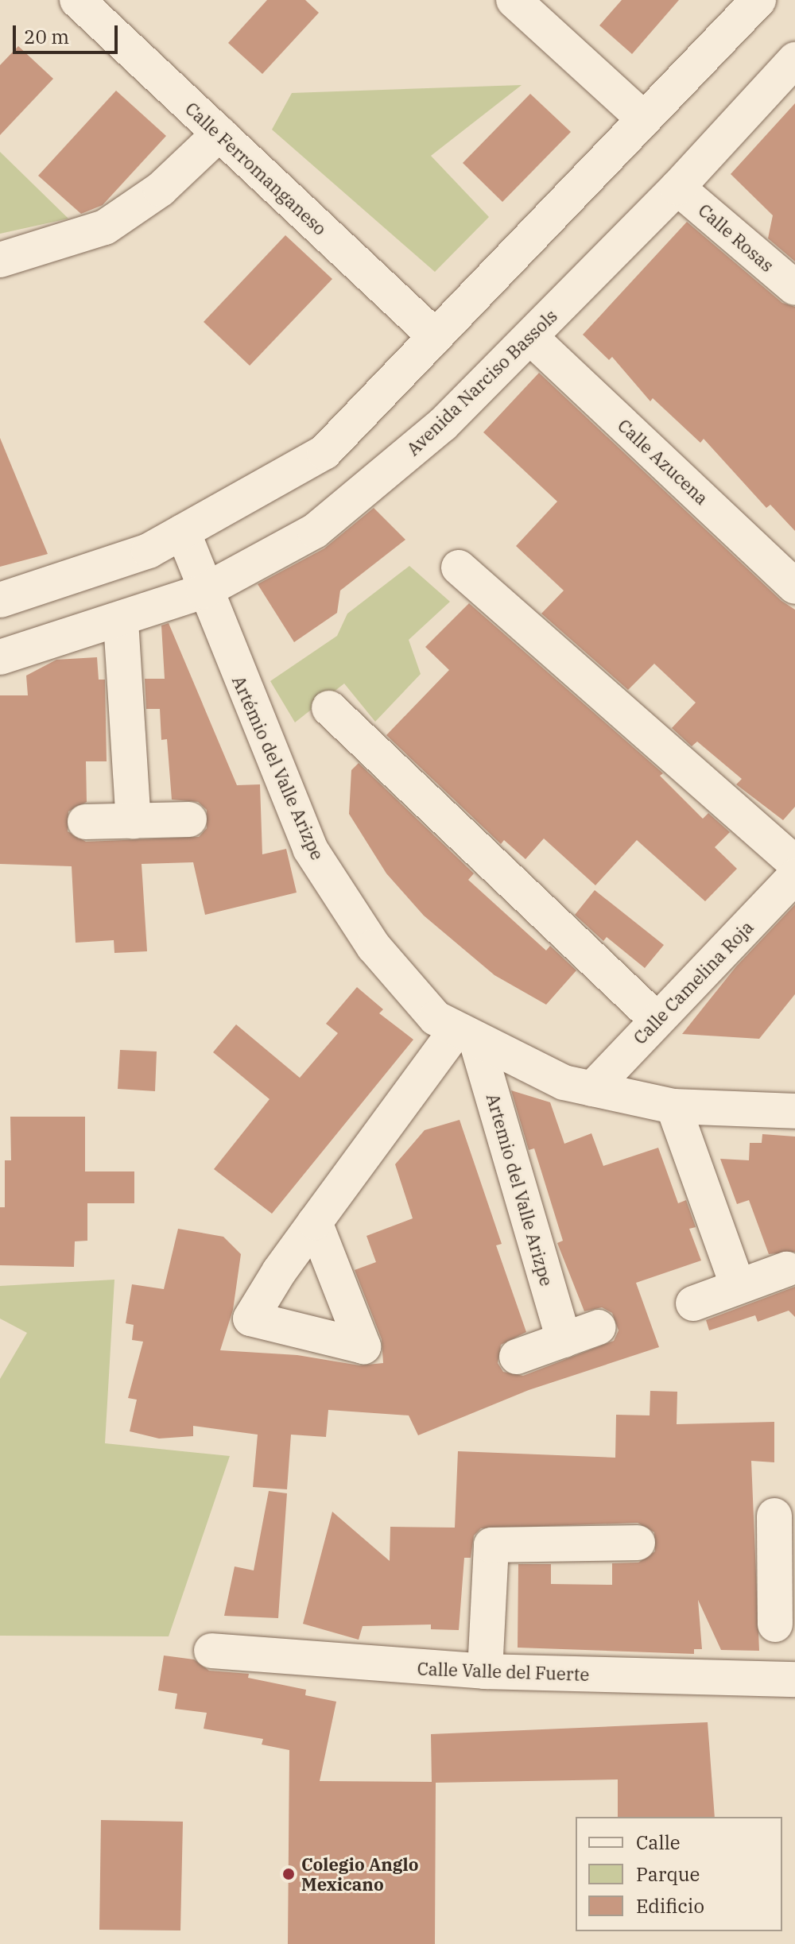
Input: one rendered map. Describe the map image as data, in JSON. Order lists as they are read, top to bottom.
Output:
{
  "streets": {
    "street": [
      "Calle Ferromanganeso",
      "Calle Rosas",
      "Avenida Narciso Bassols",
      "Calle Azucena",
      "Artémio del Valle Arizpe",
      "Calle Camelina Roja",
      "Artemio del Valle Arizpe",
      "Calle Valle del Fuerte"
    ]
  },
  "crossings": [
    ["Calle Rosas", "Avenida Narciso Bassols"],
    ["Avenida Narciso Bassols", "Calle Azucena"],
    ["Avenida Narciso Bassols", "Artémio del Valle Arizpe"],
    ["Artémio del Valle Arizpe", "Calle Camelina Roja"],
    ["Artémio del Valle Arizpe", "Artemio del Valle Arizpe"]
  ],
  "places": ["Colegio Anglo Mexicano"],
  "legend": ["Calle", "Parque", "Edificio"],
  "scale_bar": "20 m"
}
